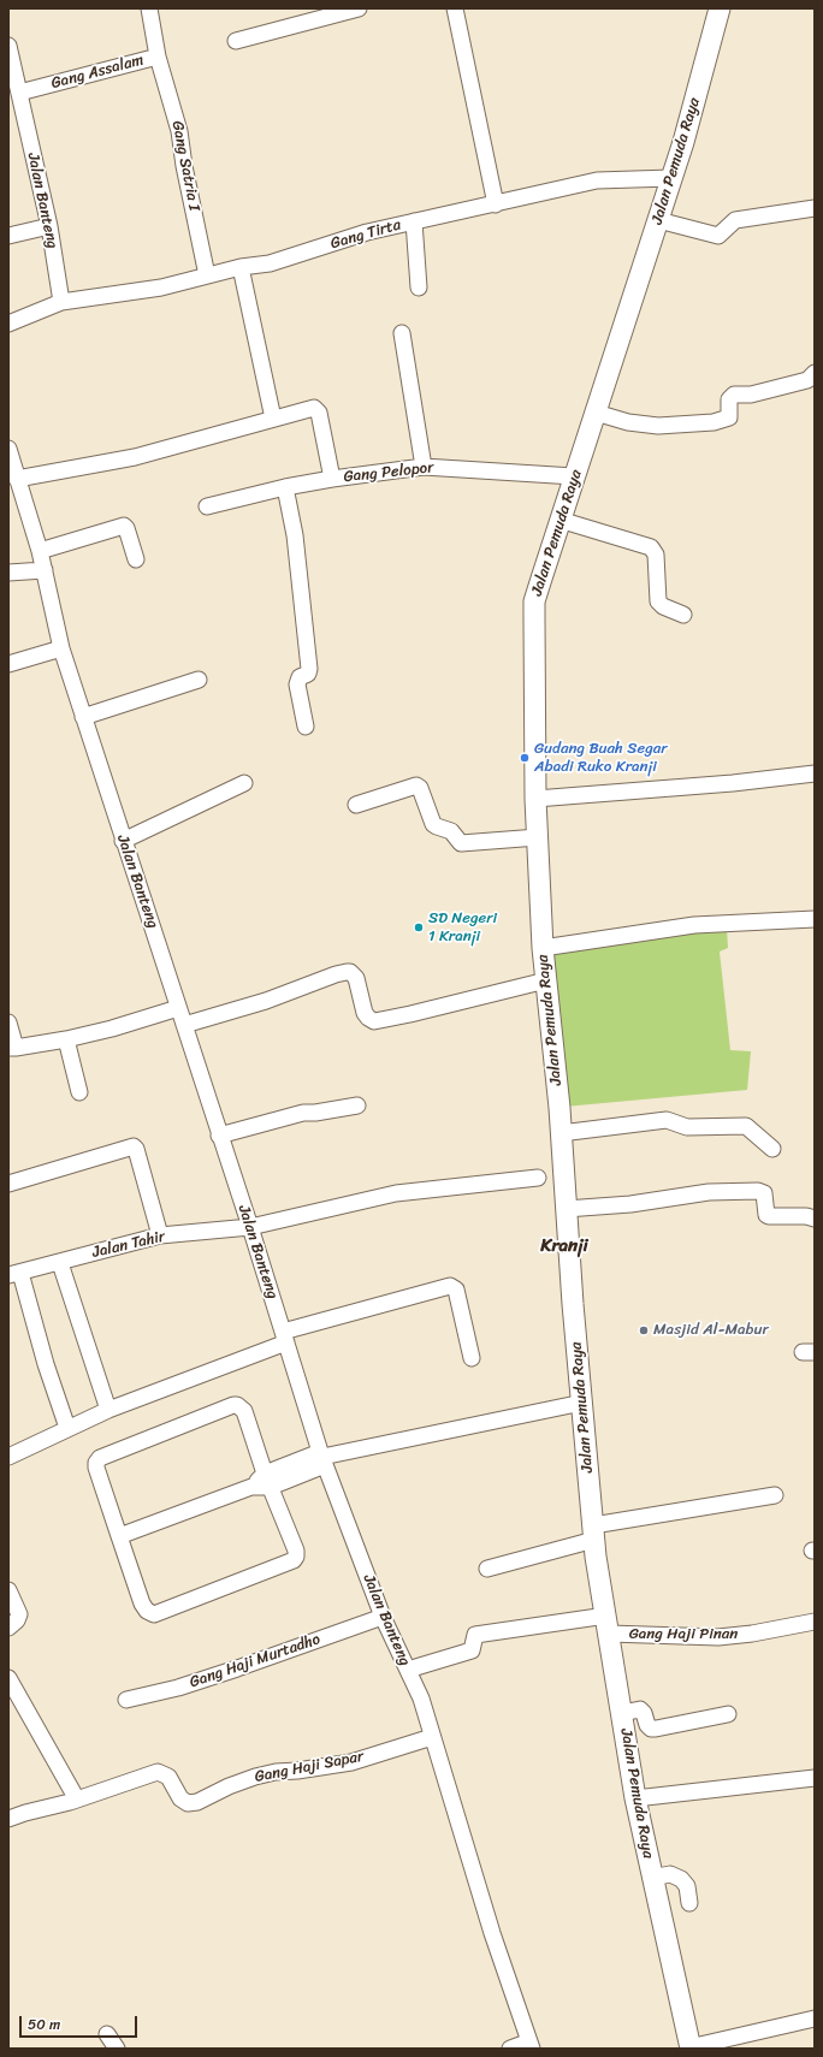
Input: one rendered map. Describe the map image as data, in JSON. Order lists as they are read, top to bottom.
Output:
{
  "streets": {
    "main road": ["Jalan Pemuda Raya"],
    "street": [
      "Gang Assalam",
      "Gang Satria I",
      "Jalan Banteng",
      "Gang Tirta",
      "Gang Pelopor",
      "Jalan Tahir",
      "Gang Haji Pinan",
      "Gang Haji Murtadho",
      "Gang Haji Sapar"
    ]
  },
  "crossings": [
    ["Gang Assalam", "Gang Satria I"],
    ["Gang Assalam", "Jalan Banteng"],
    ["Jalan Pemuda Raya", "Gang Tirta"],
    ["Jalan Pemuda Raya", "Gang Pelopor"],
    ["Jalan Pemuda Raya", "Gang Haji Pinan"],
    ["Gang Satria I", "Gang Tirta"],
    ["Jalan Banteng", "Gang Tirta"],
    ["Jalan Banteng", "Jalan Tahir"],
    ["Jalan Banteng", "Gang Haji Pinan"],
    ["Jalan Banteng", "Gang Haji Murtadho"],
    ["Jalan Banteng", "Gang Haji Sapar"]
  ],
  "districts": ["Kranji"],
  "places": ["Gudang Buah Segar Abadi Ruko Kranji", "SD Negeri 1 Kranji", "Masjid Al-Mabur"],
  "scale_bar": "50 m"
}
